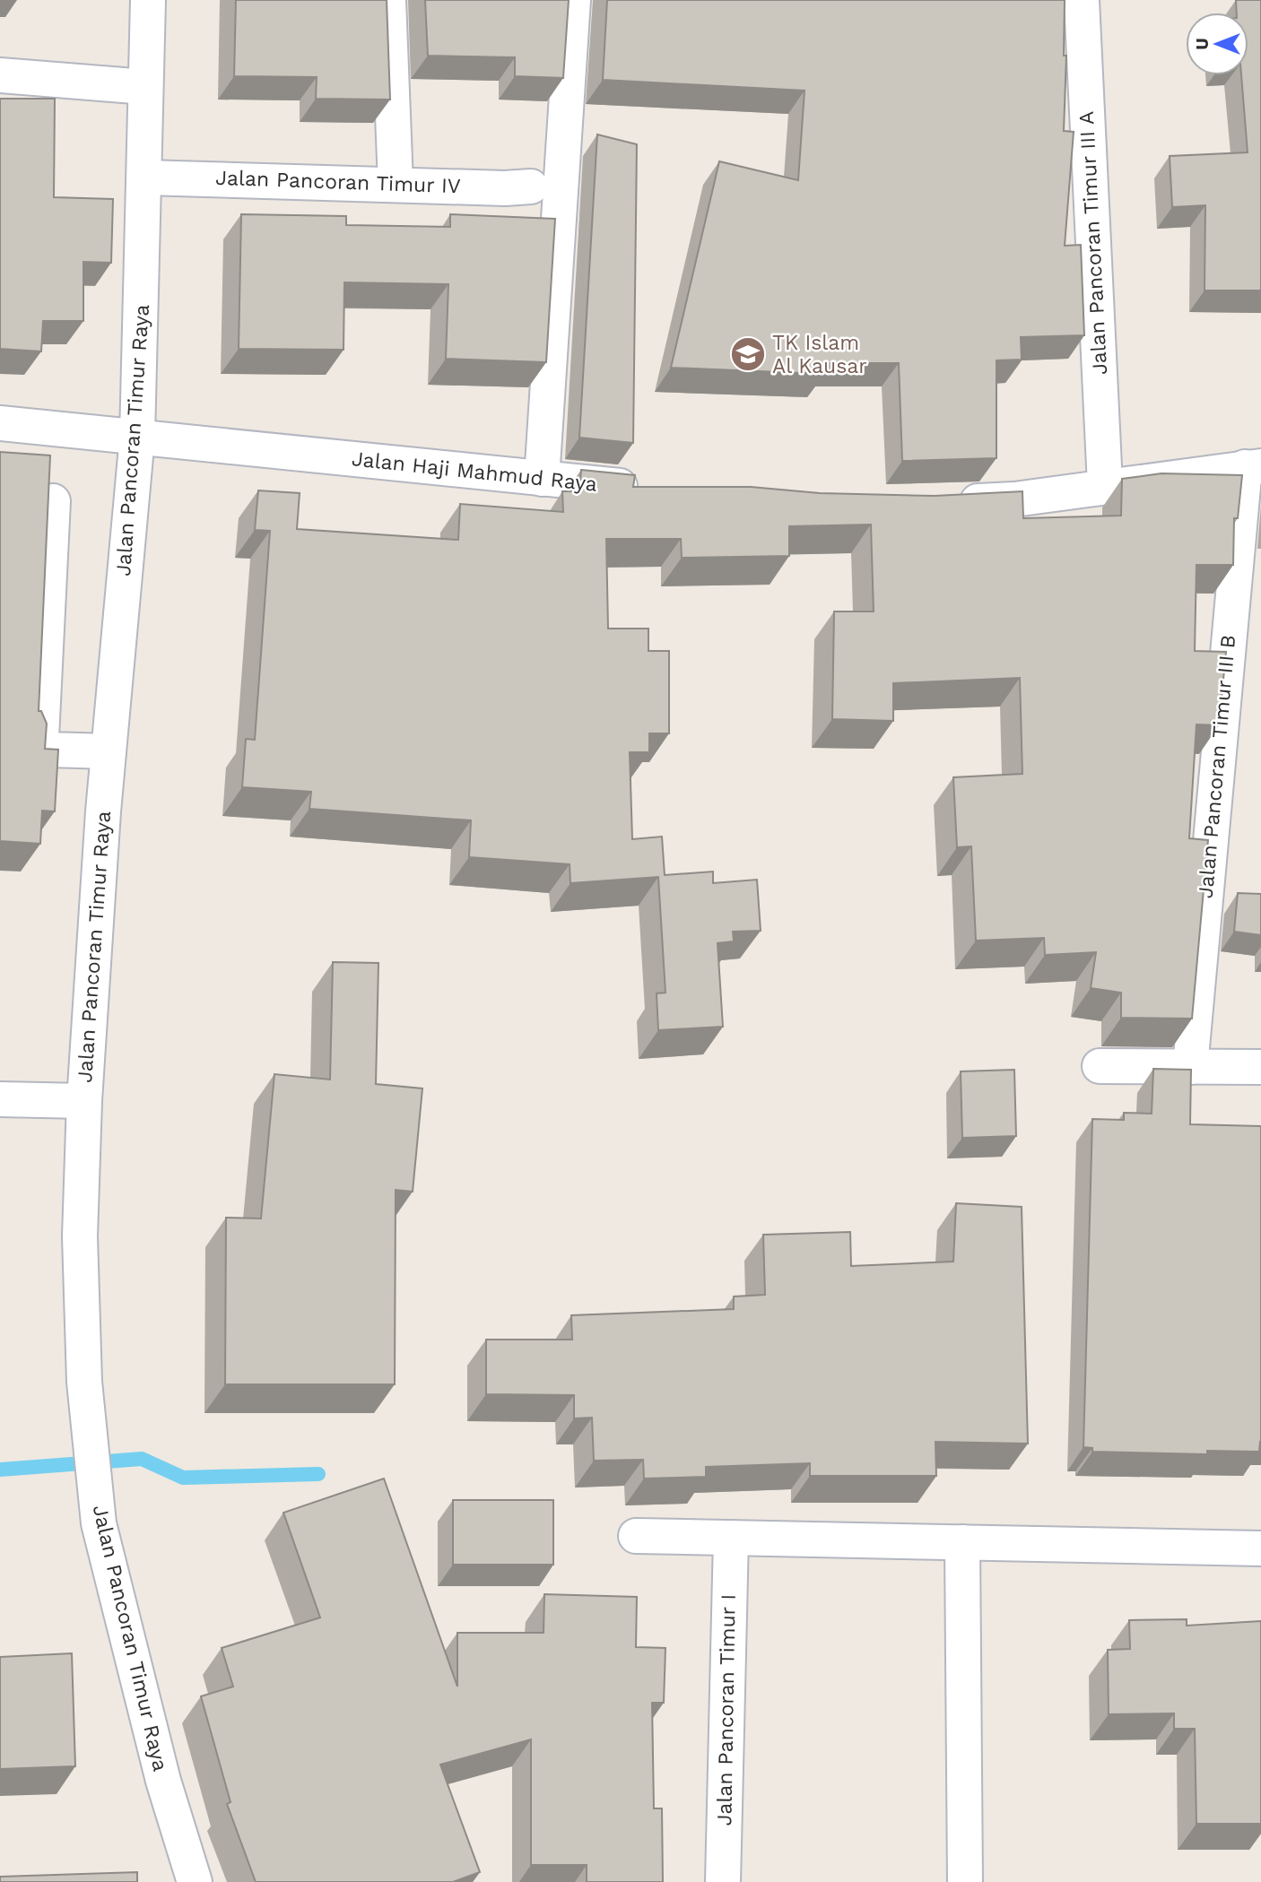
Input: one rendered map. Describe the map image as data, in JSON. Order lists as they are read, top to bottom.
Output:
{
  "streets": {
    "street": [
      "Jalan Pancoran Timur IV",
      "Jalan Pancoran Timur III A",
      "Jalan Pancoran Timur Raya",
      "Jalan Haji Mahmud Raya",
      "Jalan Pancoran Timur III B",
      "Jalan Pancoran Timur I"
    ]
  },
  "crossings": [
    ["Jalan Pancoran Timur IV", "Jalan Pancoran Timur Raya"],
    ["Jalan Pancoran Timur Raya", "Jalan Haji Mahmud Raya"]
  ],
  "places": {
    "school or university": ["TK Islam Al Kausar"]
  },
  "north": "left"
}
